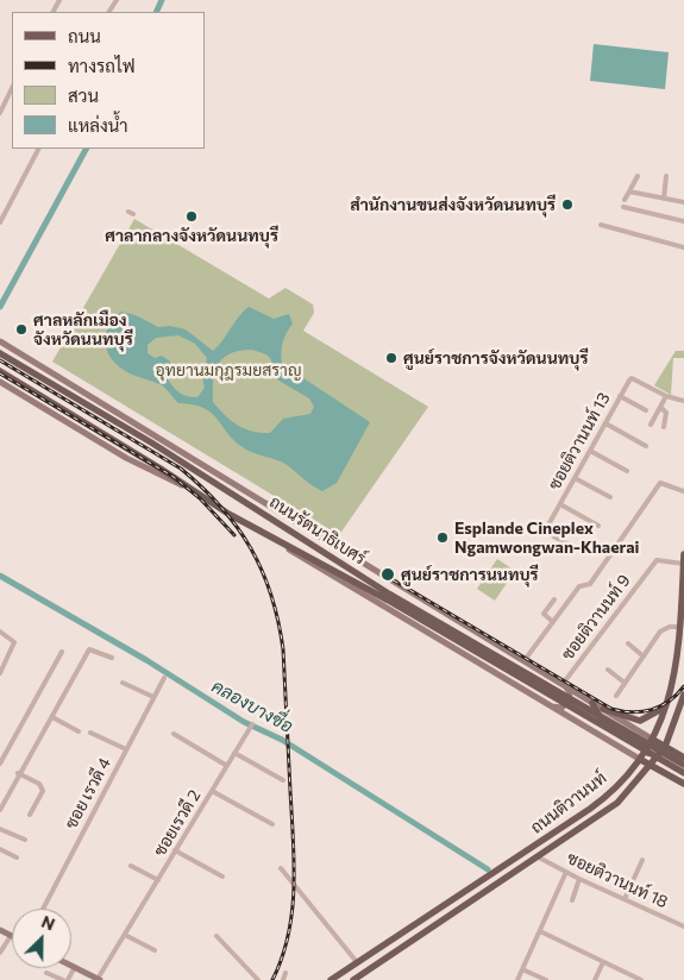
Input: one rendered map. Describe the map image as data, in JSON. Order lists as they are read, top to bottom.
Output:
{
  "streets": {
    "main road": ["ถนนรัตนาธิเบศร์", "ถนนติวานนท์"],
    "street": [
      "ซอยติวานนท์ 13",
      "ซอยติวานนท์ 9",
      "ซอย เรวดี 4",
      "ซอยเรวดี 2",
      "ซอยติวานนท์ 18"
    ]
  },
  "crossings": [
    ["ถนนรัตนาธิเบศร์", "ซอยติวานนท์ 9"],
    ["ถนนรัตนาธิเบศร์", "ถนนติวานนท์"],
    ["ซอยติวานนท์ 9", "ถนนติวานนท์"],
    ["ถนนติวานนท์", "ซอยติวานนท์ 18"]
  ],
  "water": ["คลองบางซื่อ"],
  "parks": ["อุทยานมกุฎรมยสราญ"],
  "places": [
    "สำนักงานขนส่งจังหวัดนนทบุรี",
    "ศาลากลางจังหวัดนนทบุรี",
    "ศาลหลักเมือง จังหวัดนนทบุรี",
    "ศูนย์ราชการจังหวัดนนทบุรี",
    "Esplande Cineplex Ngamwongwan-Khaerai",
    "ศูนย์ราชการนนทบุรี"
  ],
  "legend": [
    "ถนน",
    "ทางรถไฟ",
    "สวน",
    "แหล่งน้ำ"
  ],
  "north": "top right"
}
